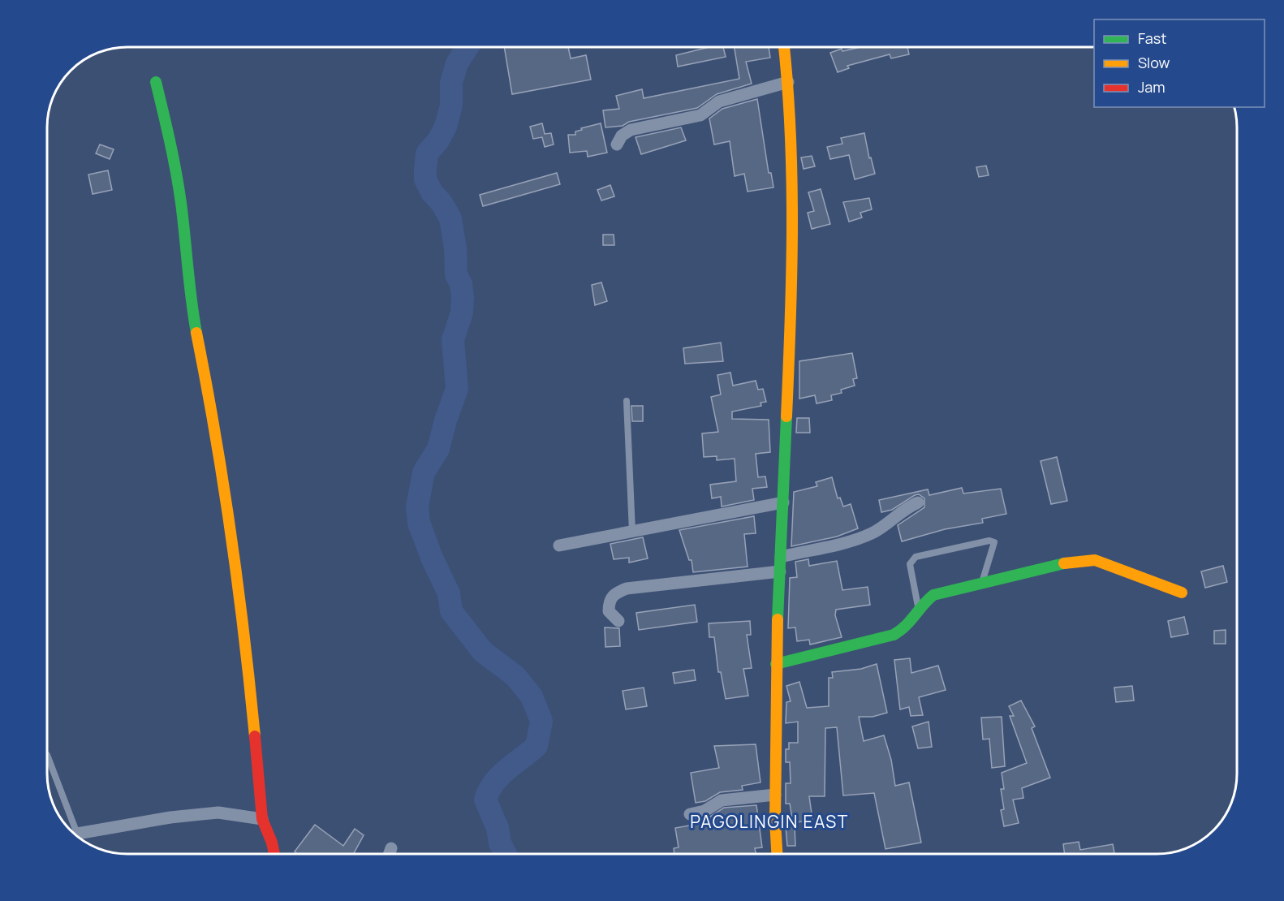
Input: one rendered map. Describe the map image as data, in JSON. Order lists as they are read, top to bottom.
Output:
{
  "districts": ["PAGOLINGIN EAST"],
  "legend": ["Fast", "Slow", "Jam"]
}
